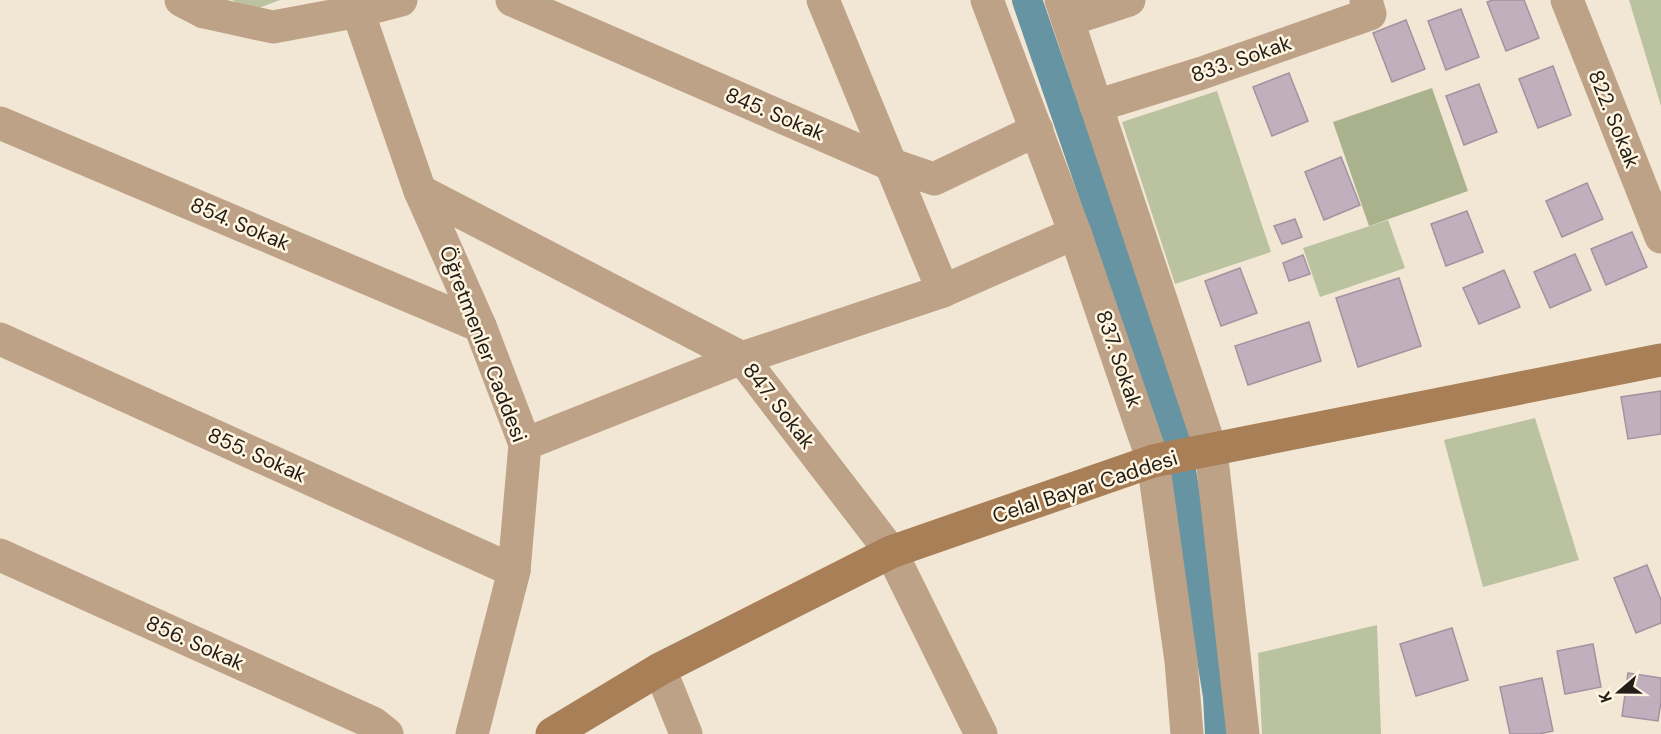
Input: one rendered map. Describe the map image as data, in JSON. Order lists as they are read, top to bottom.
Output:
{
  "streets": {
    "street": [
      "833. Sokak",
      "845. Sokak",
      "822. Sokak",
      "854. Sokak",
      "Öğretmenler Caddesi",
      "837. Sokak",
      "847. Sokak",
      "855. Sokak",
      "Celal Bayar Caddesi",
      "856. Sokak"
    ]
  },
  "crossings": [
    ["845. Sokak", "837. Sokak"],
    ["854. Sokak", "Öğretmenler Caddesi"],
    ["Öğretmenler Caddesi", "847. Sokak"],
    ["Öğretmenler Caddesi", "855. Sokak"],
    ["837. Sokak", "Celal Bayar Caddesi"],
    ["847. Sokak", "Celal Bayar Caddesi"]
  ],
  "north": "left"
}
